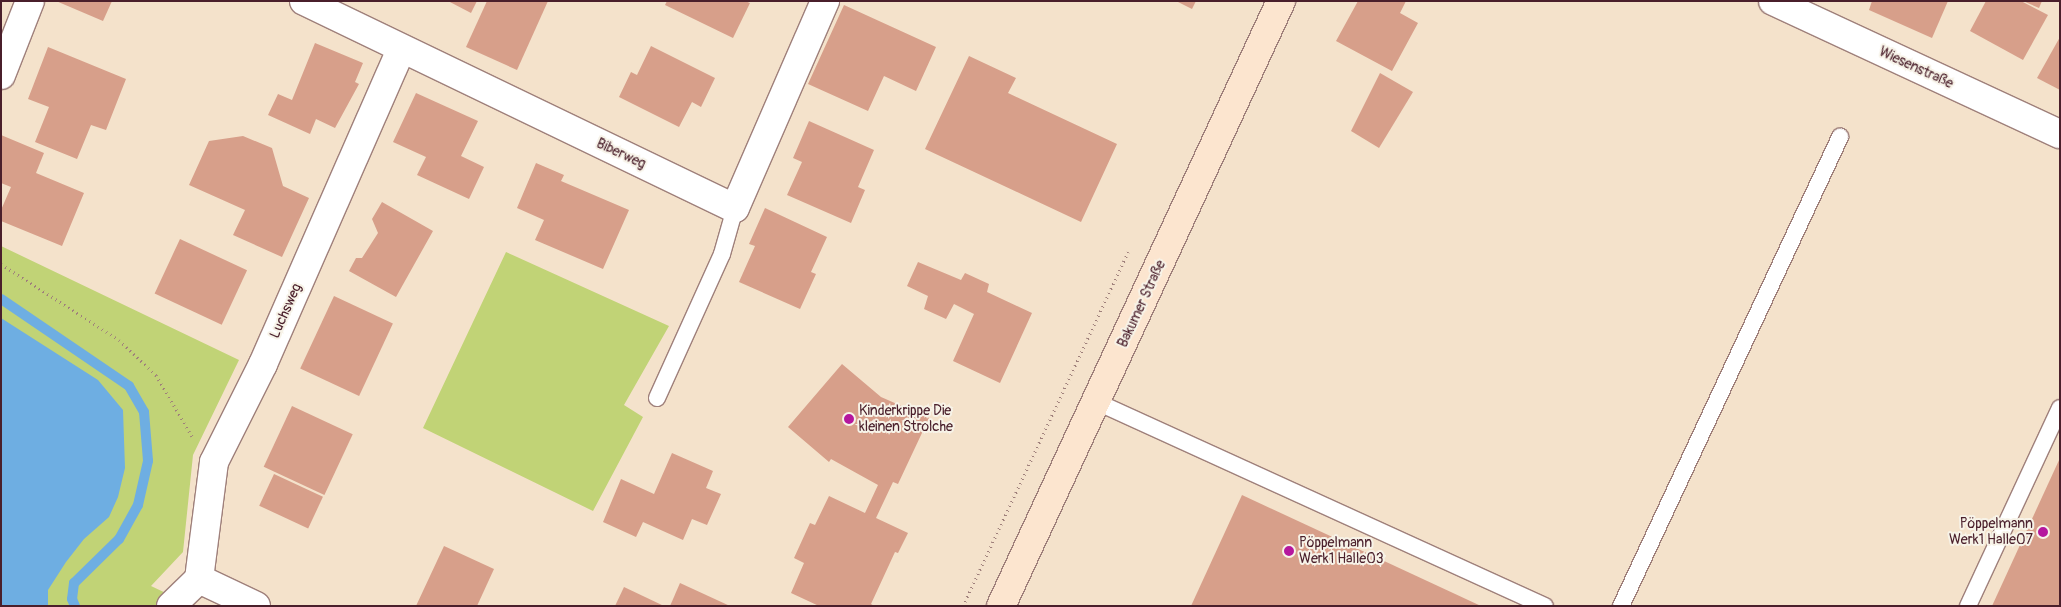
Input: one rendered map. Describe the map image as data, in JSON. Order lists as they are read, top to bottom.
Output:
{
  "streets": {
    "main road": ["Bakumer Straße"],
    "street": ["Wiesenstraße", "Biberweg", "Luchsweg"]
  },
  "crossings": [
    ["Biberweg", "Luchsweg"]
  ],
  "places": ["Kinderkrippe Die kleinen Strolche", "Pöppelmann Werk1 Halle07", "Pöppelmann Werk1 Halle03"]
}
